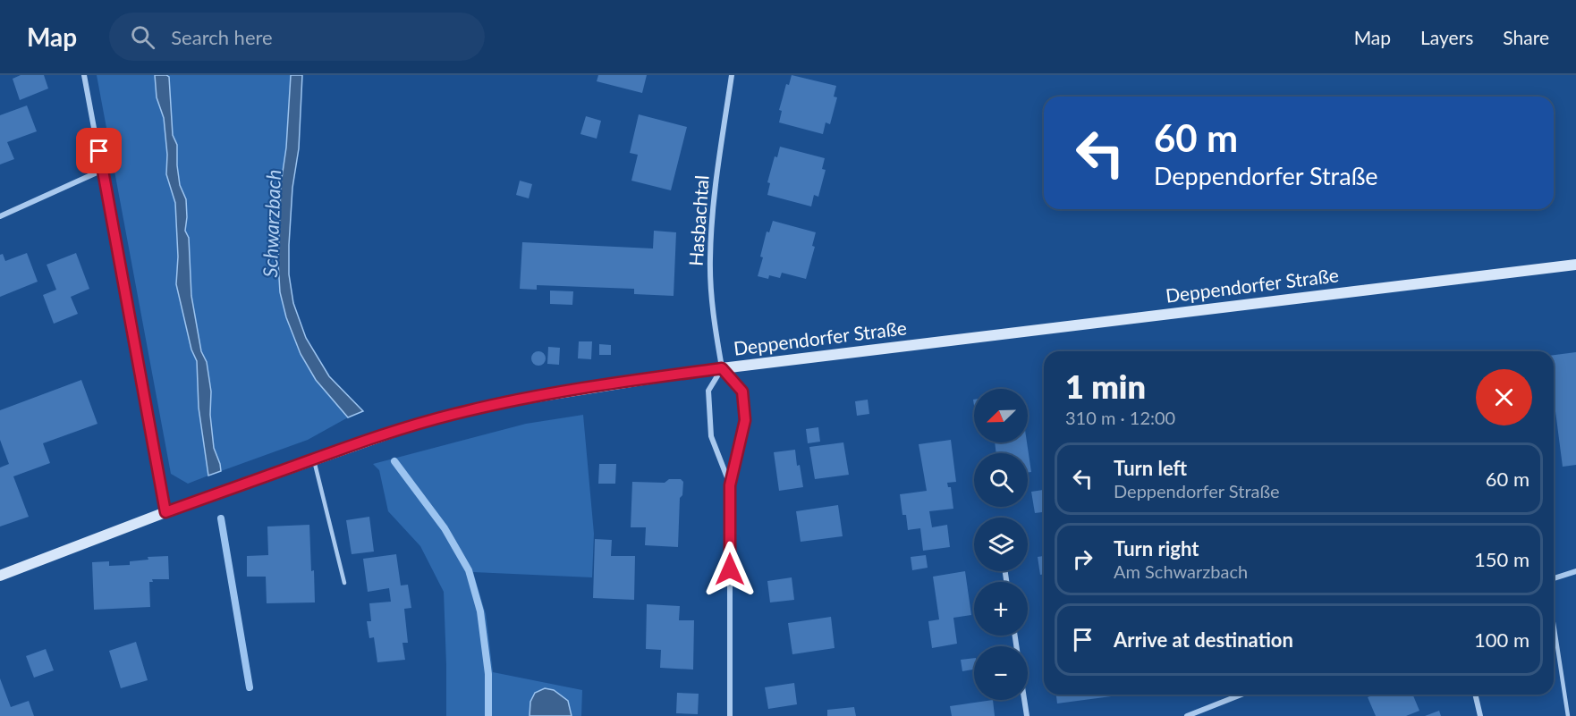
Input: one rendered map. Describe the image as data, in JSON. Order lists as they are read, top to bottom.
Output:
{
  "streets": {
    "street": ["Hasbachtal", "Deppendorfer Straße"]
  },
  "crossings": [
    ["Hasbachtal", "Deppendorfer Straße"]
  ],
  "water": ["Schwarzbach"],
  "north": "bottom left",
  "page": {
    "header": "Map",
    "search": "Search here",
    "nav": ["Map", "Layers", "Share"],
    "turn": ["60 m", "Deppendorfer Straße"],
    "heading": ["1 min", "310 m · 12:00"],
    "map_buttons": ["+", "−"],
    "list": [
      {
        "name": "Turn left",
        "note": "Deppendorfer Straße",
        "value": "60 m"
      },
      {
        "name": "Turn right",
        "note": "Am Schwarzbach",
        "value": "150 m"
      },
      {
        "name": "Arrive at destination",
        "value": "100 m"
      }
    ]
  }
}
